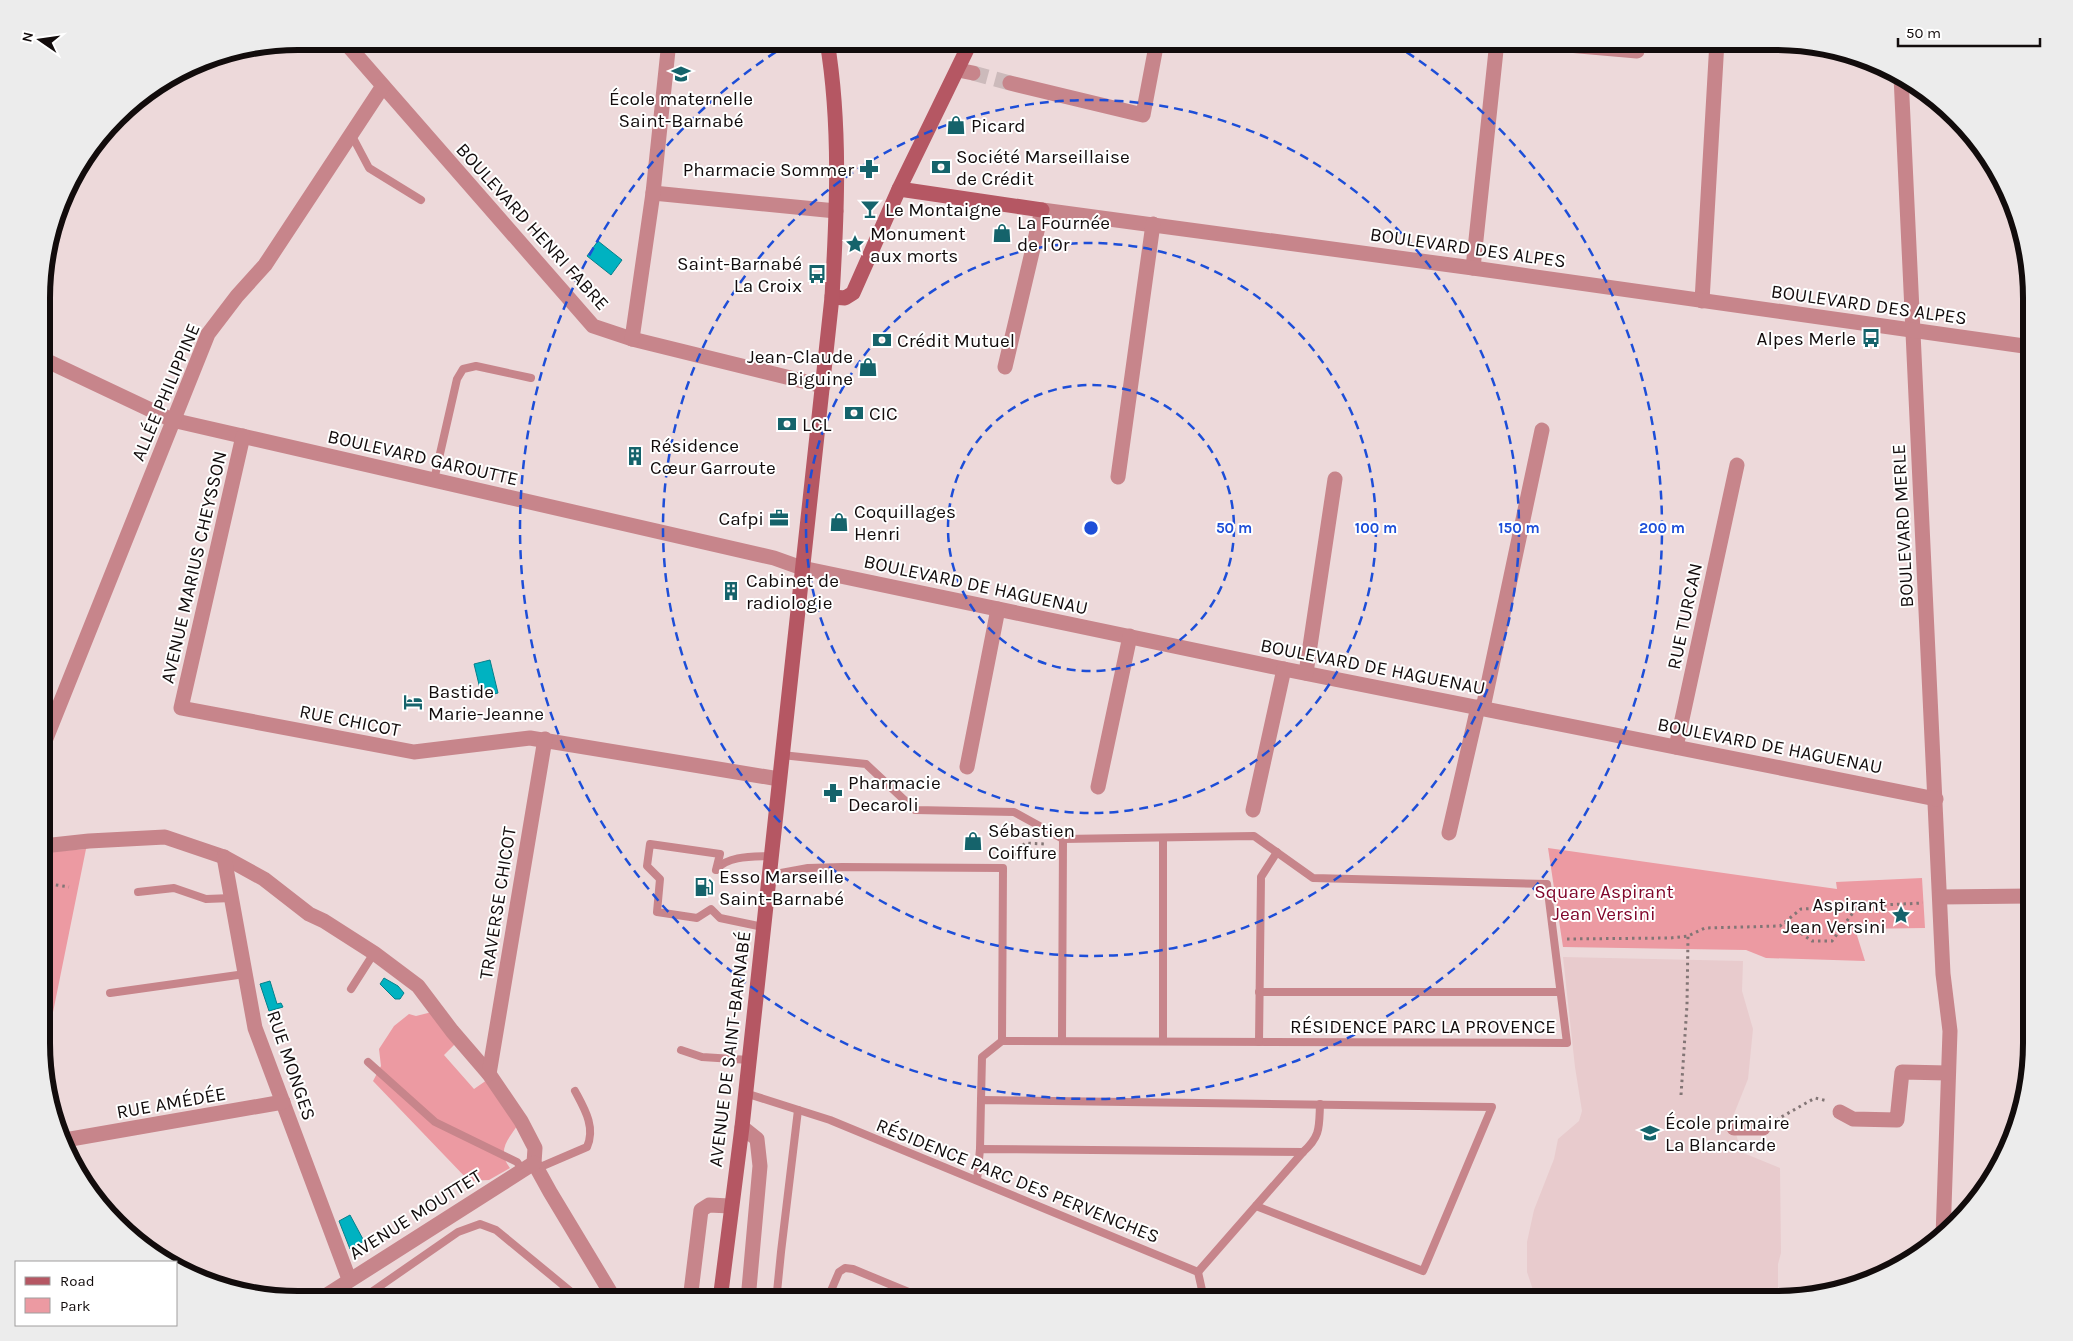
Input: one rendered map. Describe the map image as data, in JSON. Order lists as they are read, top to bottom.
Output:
{
  "streets": {
    "main road": ["BOULEVARD DES ALPES", "AVENUE DE SAINT-BARNABÉ"],
    "street": [
      "BOULEVARD HENRI FABRE",
      "ALLÉE PHILIPPINE",
      "BOULEVARD GAROUTTE",
      "BOULEVARD MERLE",
      "AVENUE MARIUS CHEYSSON",
      "BOULEVARD DE HAGUENAU",
      "RUE TURCAN",
      "RUE CHICOT",
      "TRAVERSE CHICOT",
      "RUE MONGES",
      "RUE AMÉDÉE",
      "AVENUE MOUTTET"
    ],
    "lane": ["RÉSIDENCE PARC LA PROVENCE", "RÉSIDENCE PARC DES PERVENCHES"]
  },
  "crossings": [
    ["BOULEVARD HENRI FABRE", "ALLÉE PHILIPPINE"],
    ["BOULEVARD HENRI FABRE", "AVENUE DE SAINT-BARNABÉ"],
    ["BOULEVARD DES ALPES", "BOULEVARD MERLE"],
    ["ALLÉE PHILIPPINE", "BOULEVARD GAROUTTE"],
    ["BOULEVARD GAROUTTE", "AVENUE MARIUS CHEYSSON"],
    ["BOULEVARD GAROUTTE", "BOULEVARD DE HAGUENAU"],
    ["BOULEVARD GAROUTTE", "AVENUE DE SAINT-BARNABÉ"],
    ["BOULEVARD MERLE", "BOULEVARD DE HAGUENAU"],
    ["AVENUE MARIUS CHEYSSON", "RUE CHICOT"],
    ["BOULEVARD DE HAGUENAU", "RUE TURCAN"],
    ["BOULEVARD DE HAGUENAU", "AVENUE DE SAINT-BARNABÉ"],
    ["RUE CHICOT", "TRAVERSE CHICOT"],
    ["RUE CHICOT", "AVENUE DE SAINT-BARNABÉ"],
    ["RÉSIDENCE PARC LA PROVENCE", "AVENUE DE SAINT-BARNABÉ"],
    ["AVENUE DE SAINT-BARNABÉ", "RÉSIDENCE PARC DES PERVENCHES"],
    ["RUE MONGES", "RUE AMÉDÉE"],
    ["RUE MONGES", "AVENUE MOUTTET"]
  ],
  "parks": ["Square Aspirant Jean Versini"],
  "places": {
    "school or university": ["École maternelle Saint-Barnabé", "École primaire La Blancarde"],
    "shop": [
      "Picard",
      "La Fournée de l'Or",
      "Jean-Claude Biguine",
      "Coquillages Henri",
      "Sébastien Coiffure"
    ],
    "bank": [
      "Société Marseillaise de Crédit",
      "Crédit Mutuel",
      "CIC",
      "LCL"
    ],
    "pharmacy": ["Pharmacie Sommer", "Pharmacie Decaroli"],
    "bar": ["Le Montaigne"],
    "place": ["Monument aux morts", "Aspirant Jean Versini"],
    "bus stop": ["Saint-Barnabé La Croix", "Alpes Merle"],
    "building": ["Résidence Cœur Garroute", "Cabinet de radiologie"],
    "office": ["Cafpi"],
    "hotel": ["Bastide Marie-Jeanne"],
    "fuel station": ["Esso Marseille Saint-Barnabé"]
  },
  "legend": ["Road", "Park"],
  "scale_bar": "50 m",
  "north": "left",
  "rings": [
    "50 m",
    "100 m",
    "150 m",
    "200 m"
  ]
}
